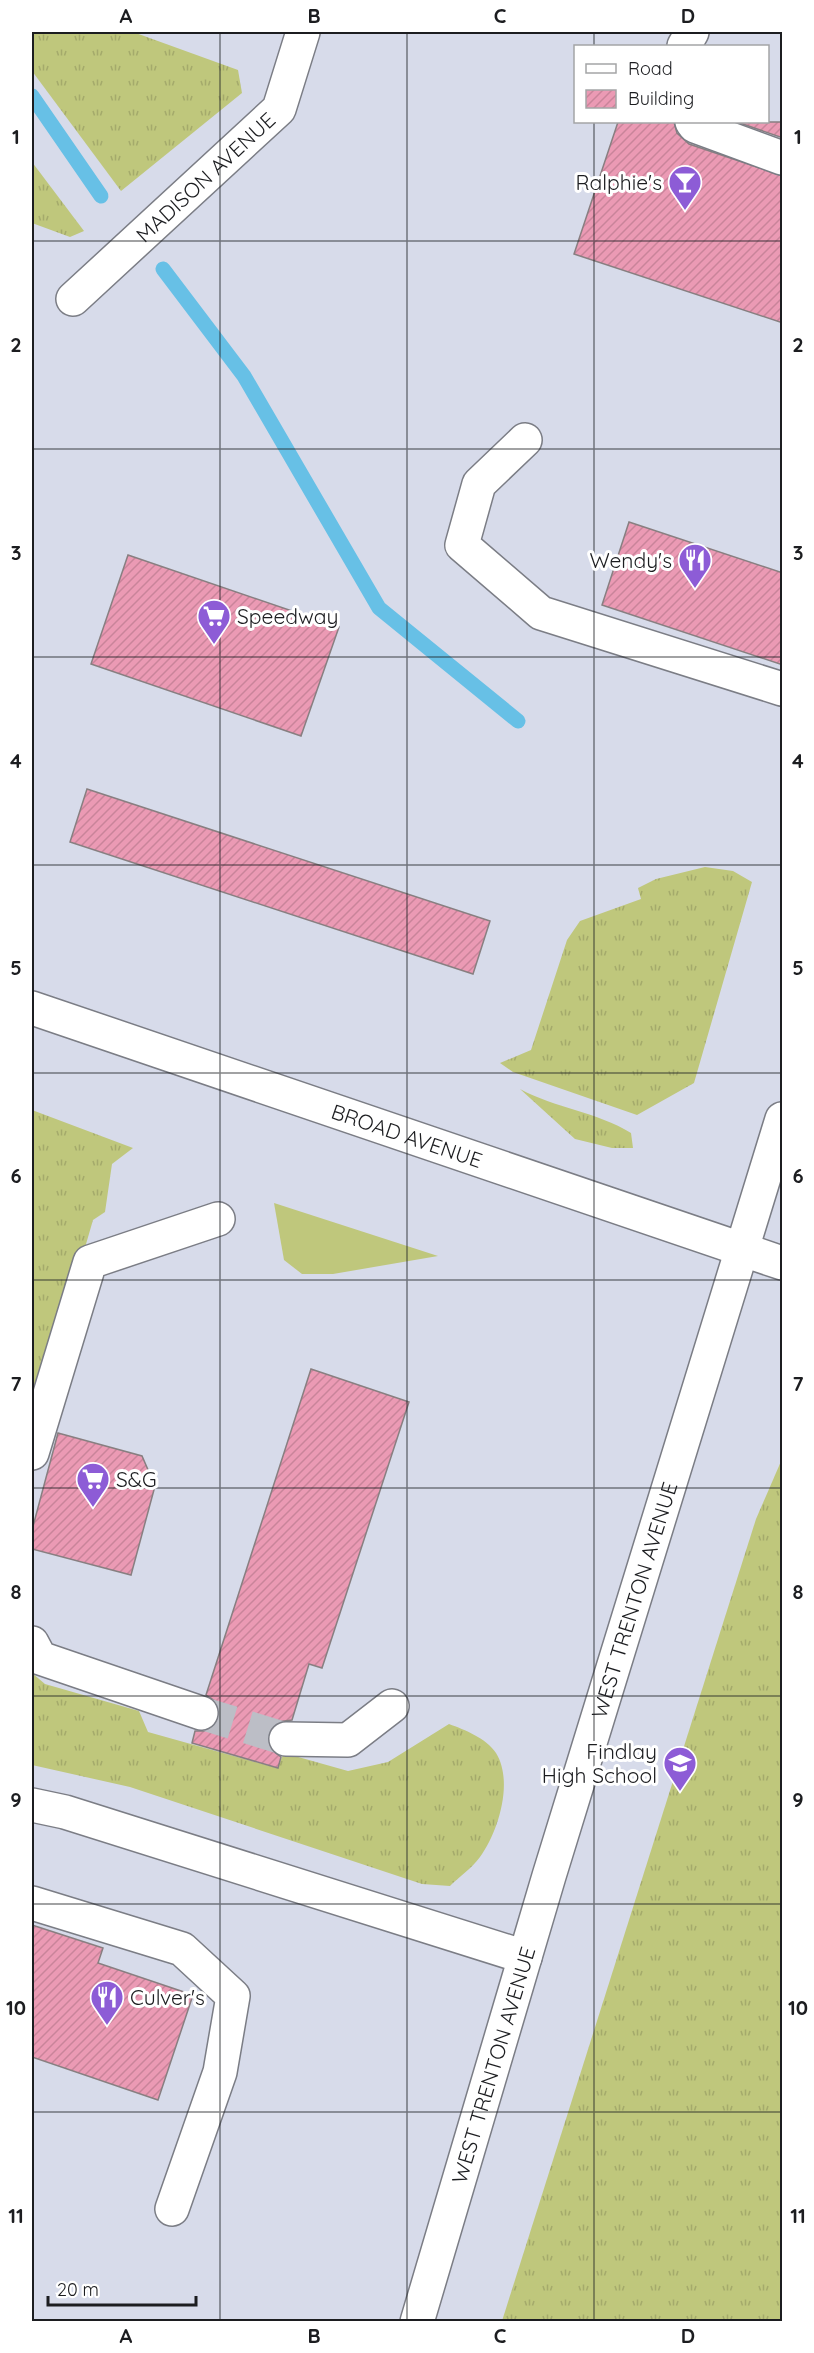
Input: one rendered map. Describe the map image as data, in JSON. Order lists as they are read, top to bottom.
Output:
{
  "streets": {
    "main road": ["MADISON AVENUE", "BROAD AVENUE", "WEST TRENTON AVENUE"]
  },
  "crossings": [
    ["BROAD AVENUE", "WEST TRENTON AVENUE"]
  ],
  "places": {
    "bar": ["Ralphie's"],
    "restaurant": ["Wendy's", "Culver's"],
    "supermarket": ["Speedway", "S&G"],
    "school or university": ["Findlay High School"]
  },
  "legend": ["Road", "Building"],
  "scale_bar": "20 m",
  "grid": {
    "columns": [
      "A",
      "B",
      "C",
      "D"
    ],
    "rows": [
      "1",
      "2",
      "3",
      "4",
      "5",
      "6",
      "7",
      "8",
      "9",
      "10",
      "11"
    ]
  }
}
